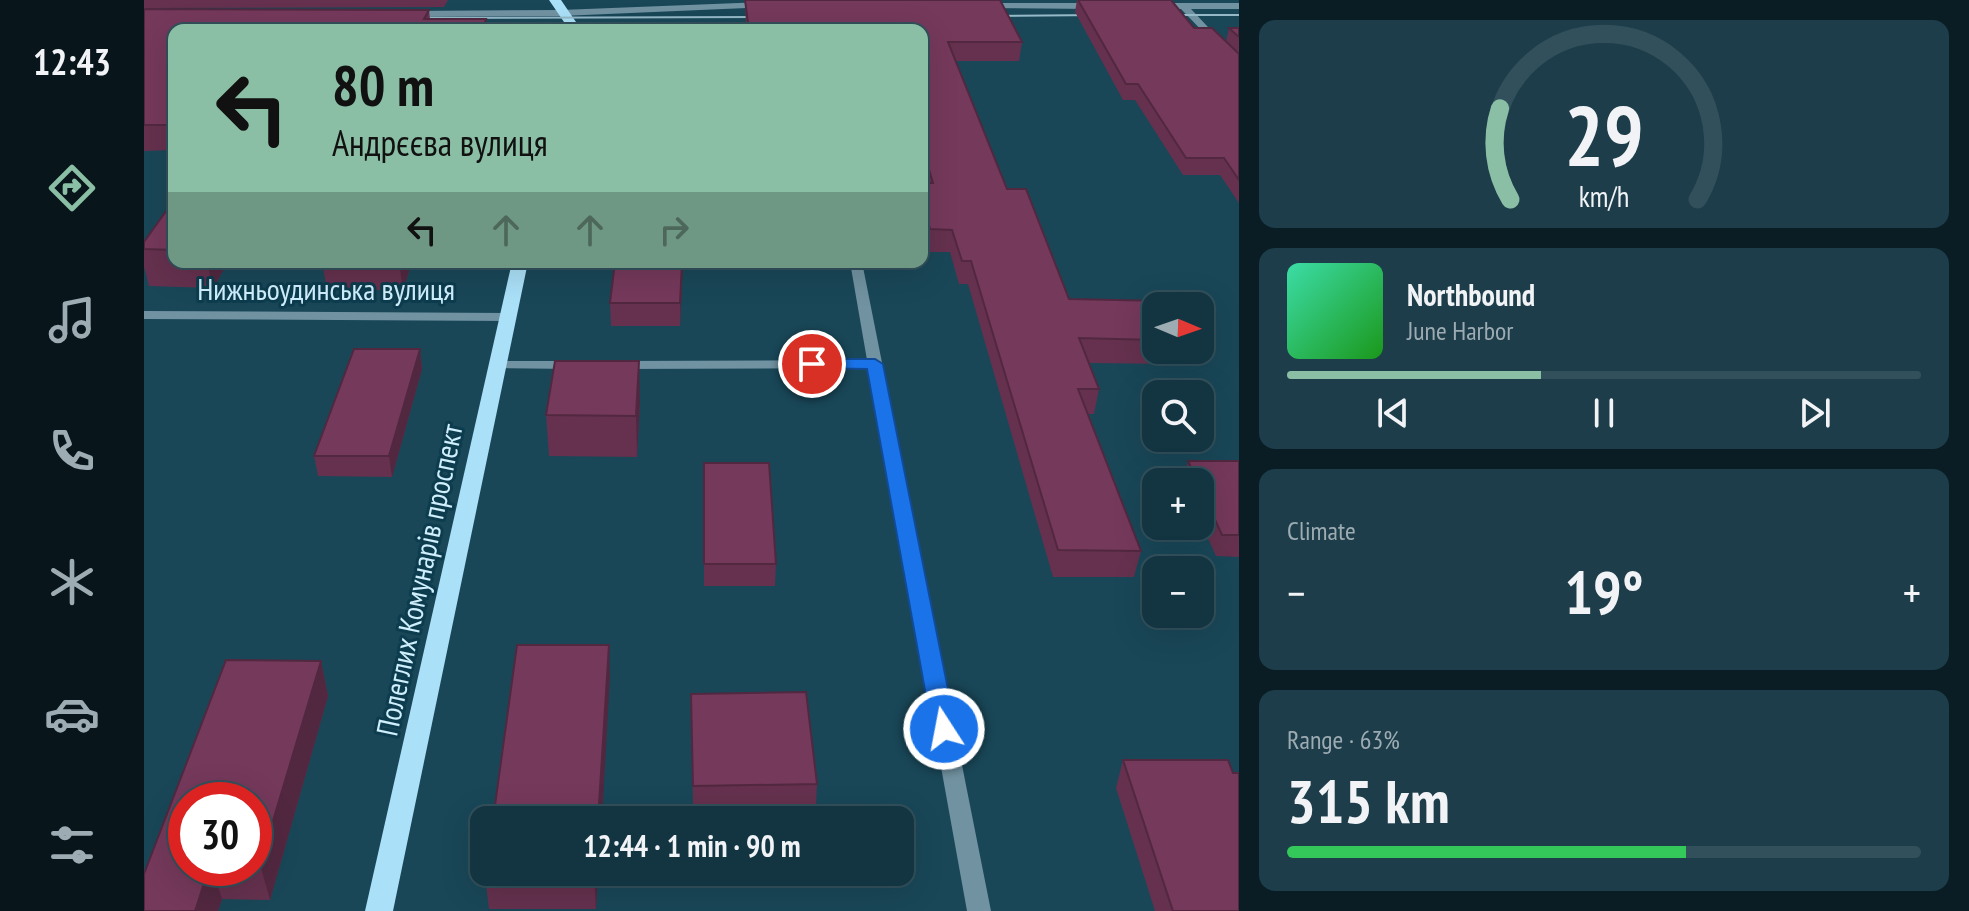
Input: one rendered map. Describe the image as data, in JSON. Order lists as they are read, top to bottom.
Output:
{
  "streets": {
    "main road": ["Полеглих Комунарів проспект"],
    "street": ["Нижньоудинська вулиця"]
  },
  "crossings": [
    ["Нижньоудинська вулиця", "Полеглих Комунарів проспект"]
  ],
  "north": "right",
  "page": {
    "tabs": "12:43",
    "turn": ["80 m", "Андрєєва вулиця"],
    "song": ["Northbound", "June Harbor"],
    "map_buttons": ["+", "−"],
    "tile": [
      "Climate",
      ["Range · 63%", "315 km"]
    ],
    "heat": ["−", "19°", "+"],
    "limit": "30",
    "trip": "12:44 · 1 min · 90 m",
    "gauge": ["29", "km/h"]
  }
}
